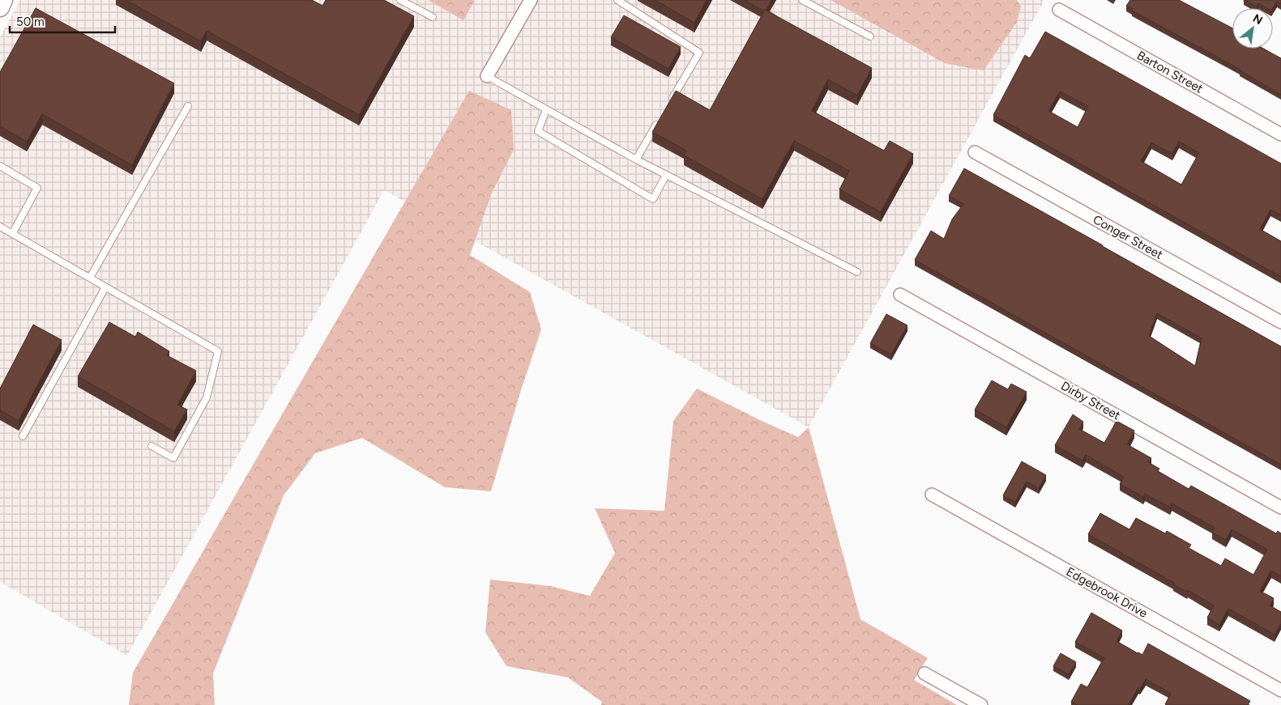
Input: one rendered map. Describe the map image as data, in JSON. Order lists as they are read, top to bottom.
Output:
{
  "streets": {
    "street": [
      "Barton Street",
      "Conger Street",
      "Dirby Street",
      "Edgebrook Drive"
    ]
  },
  "scale_bar": "50 m",
  "north": "top right"
}
